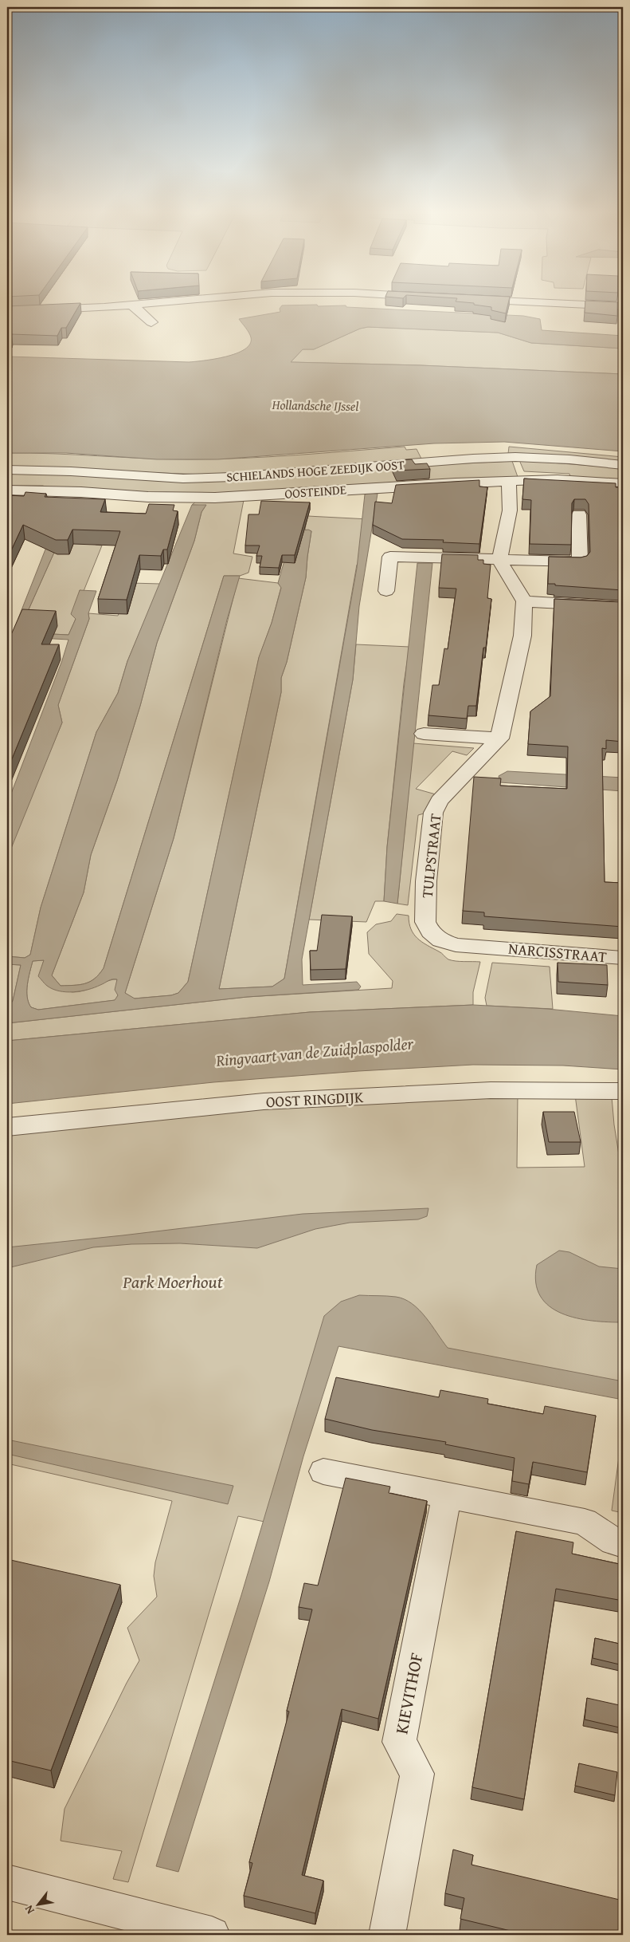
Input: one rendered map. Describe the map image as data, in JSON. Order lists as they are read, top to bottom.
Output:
{
  "streets": {
    "street": [
      "SCHIELANDS HOGE ZEEDIJK OOST",
      "OOSTEINDE",
      "TULPSTRAAT",
      "NARCISSTRAAT",
      "OOST RINGDIJK",
      "KIEVITHOF"
    ]
  },
  "crossings": [
    ["TULPSTRAAT", "NARCISSTRAAT"]
  ],
  "water": ["Hollandsche IJssel", "Ringvaart van de Zuidplaspolder"],
  "parks": ["Park Moerhout"],
  "north": "bottom left"
}
